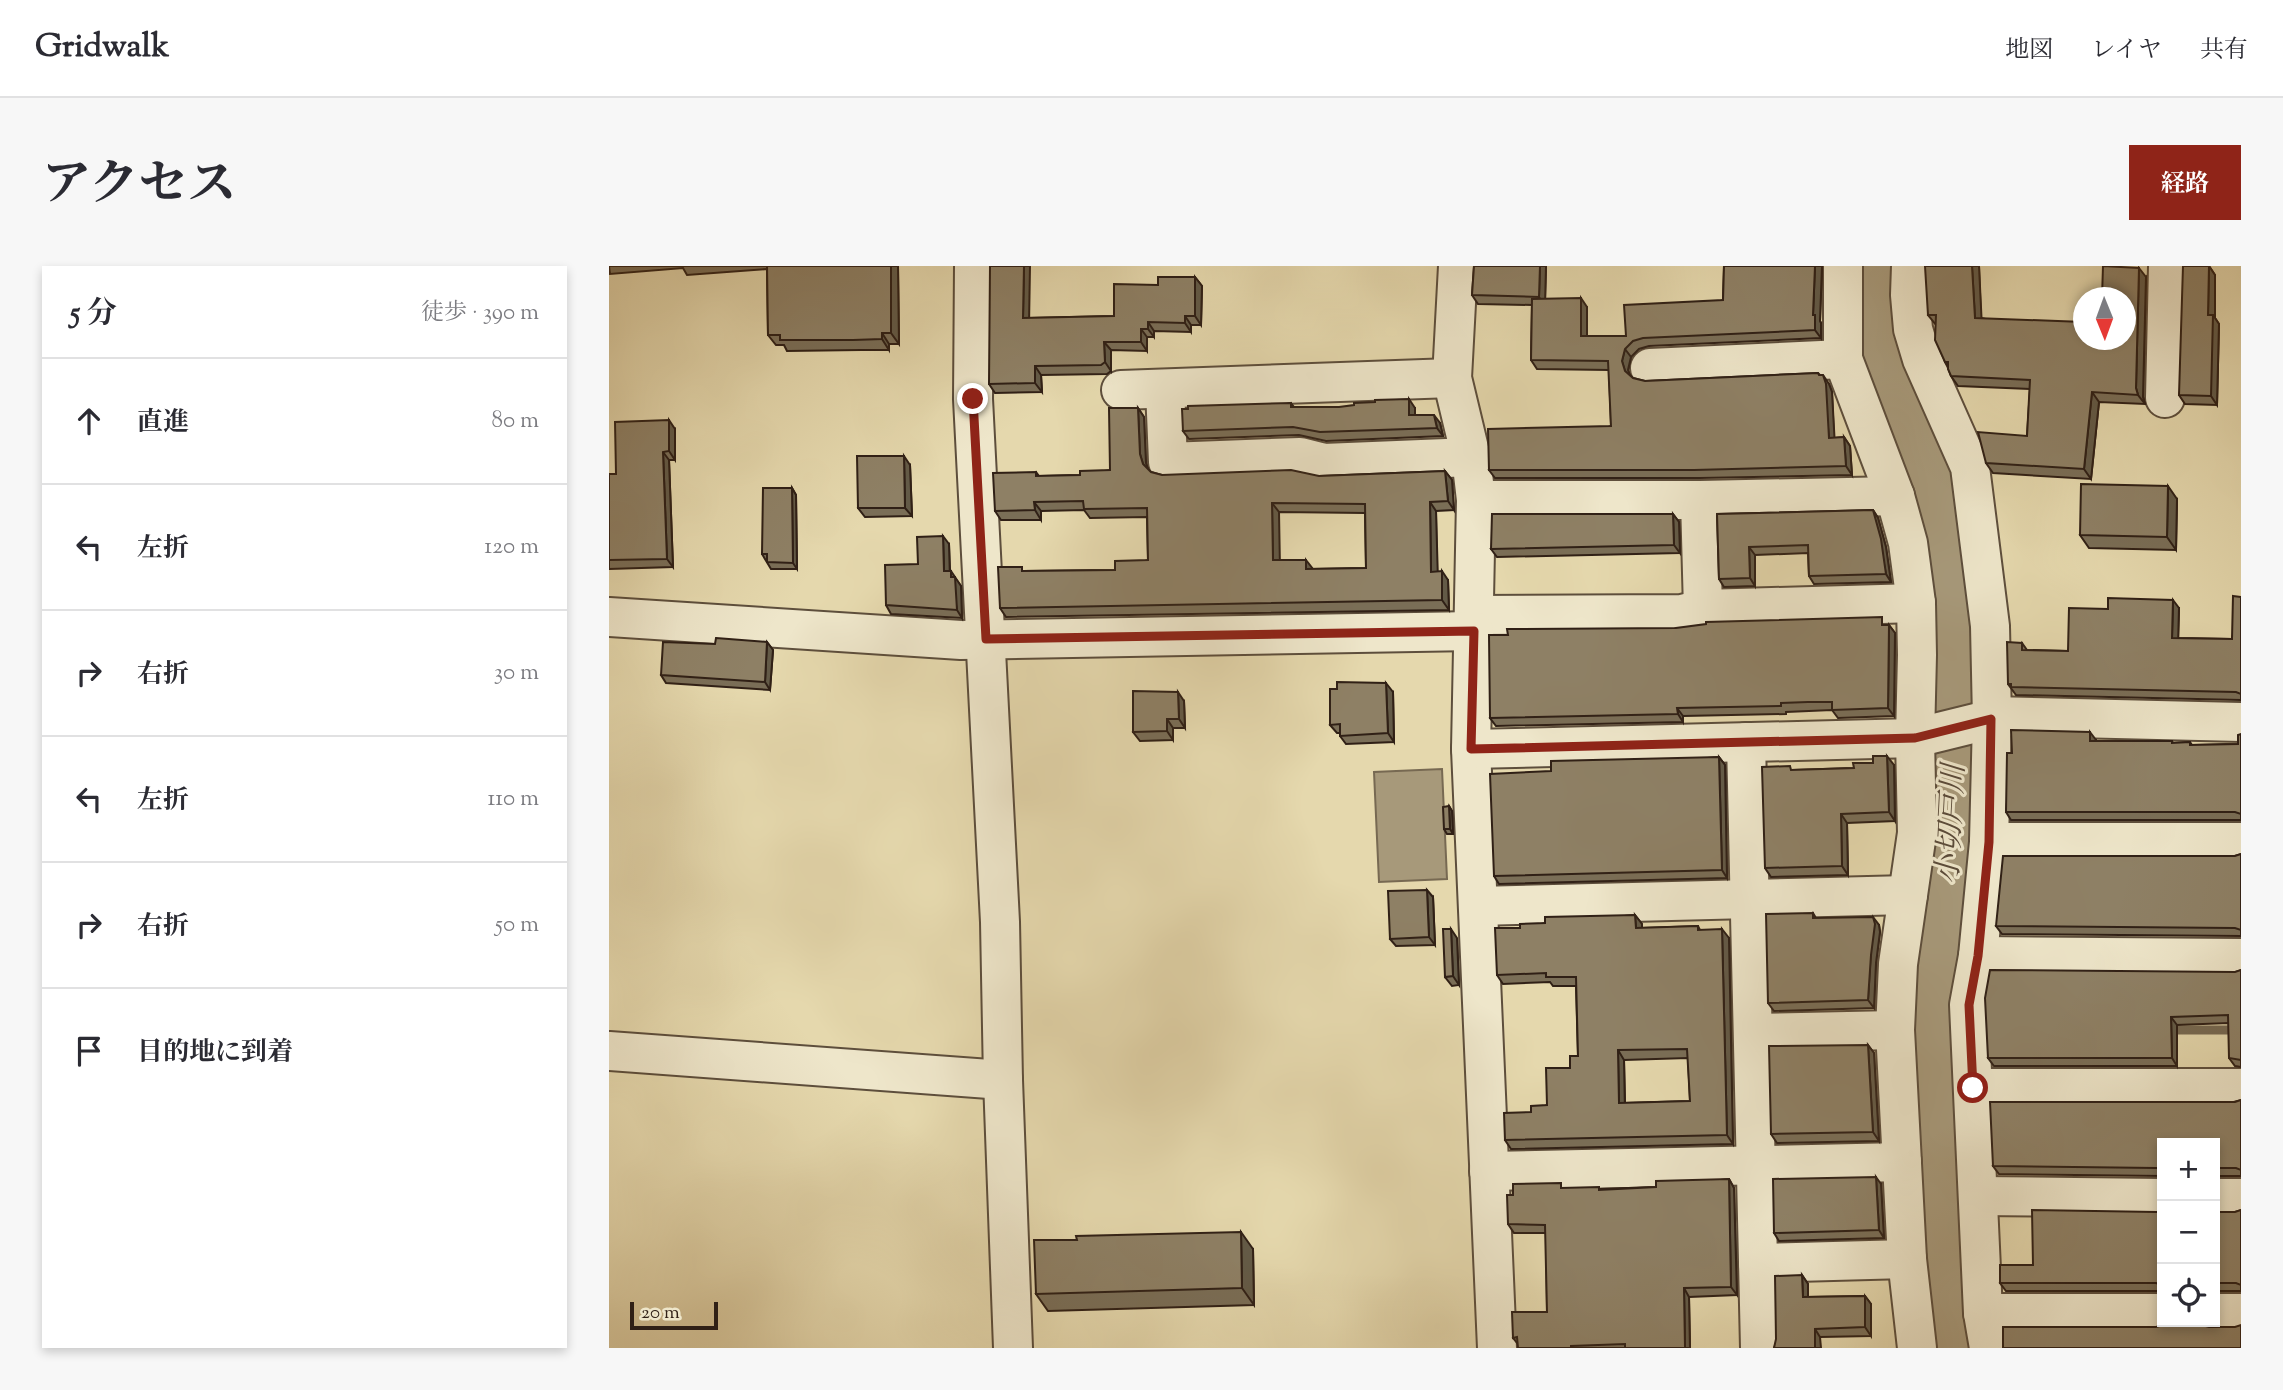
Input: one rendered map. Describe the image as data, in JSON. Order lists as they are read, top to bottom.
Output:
{
  "water": ["小切戸川"],
  "scale_bar": "20 m",
  "north": "bottom",
  "page": {
    "header": "Gridwalk",
    "nav": ["地図", "レイヤ", "共有"],
    "title": "アクセス",
    "buttons": "経路",
    "heading": ["5 分", "徒歩 · 390 m"],
    "list": [
      ["直進", "80 m"],
      ["左折", "120 m"],
      ["右折", "30 m"],
      ["左折", "110 m"],
      ["右折", "50 m"],
      "目的地に到着"
    ],
    "map_buttons": ["+", "−"],
    "scale": "20 m"
  }
}
